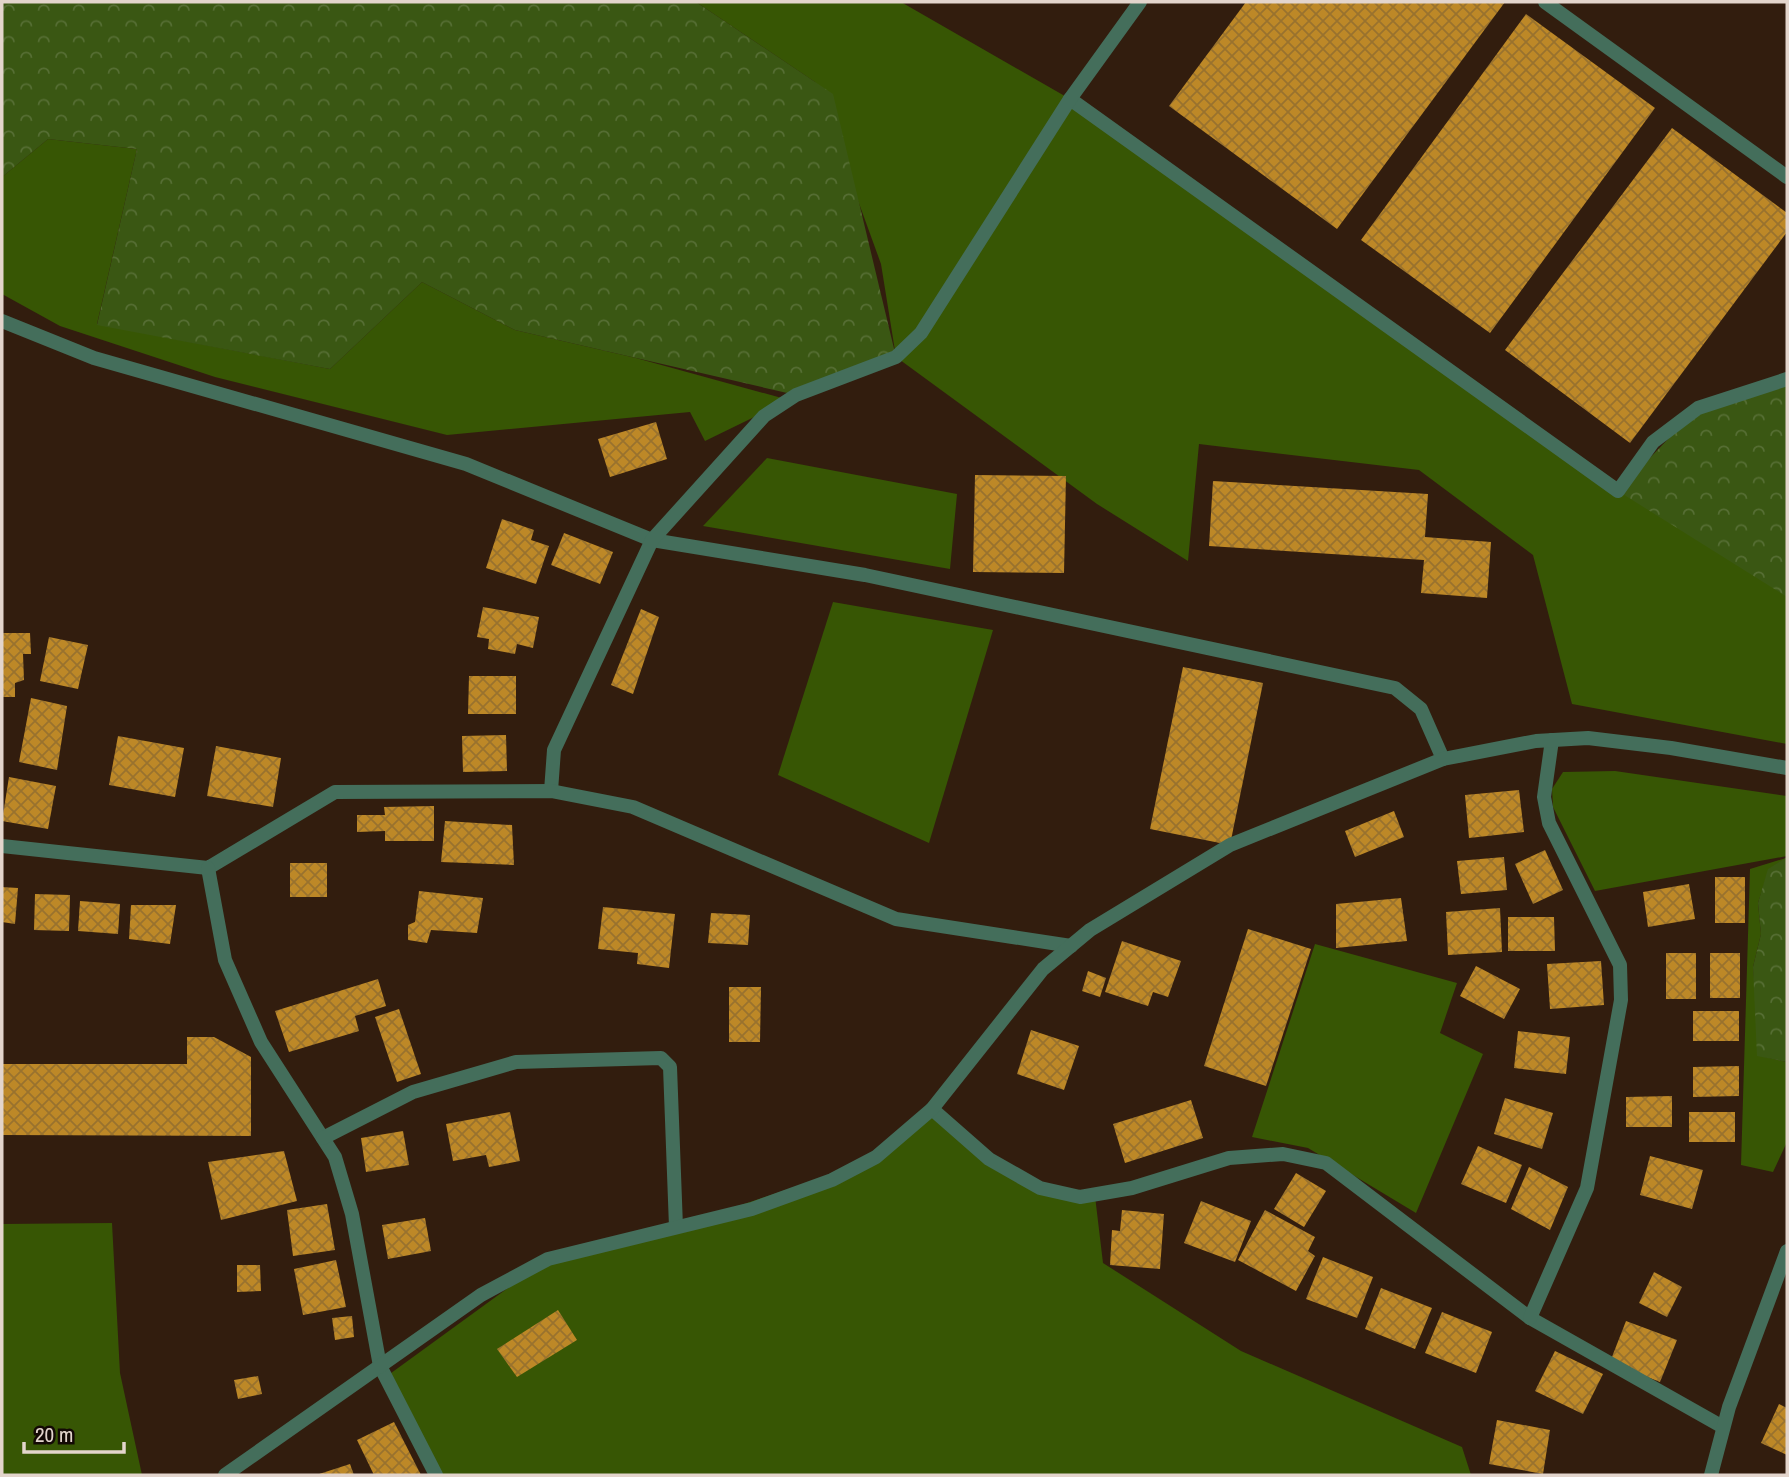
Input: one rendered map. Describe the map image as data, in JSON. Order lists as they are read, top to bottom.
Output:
{
  "scale_bar": "20 m"
}
